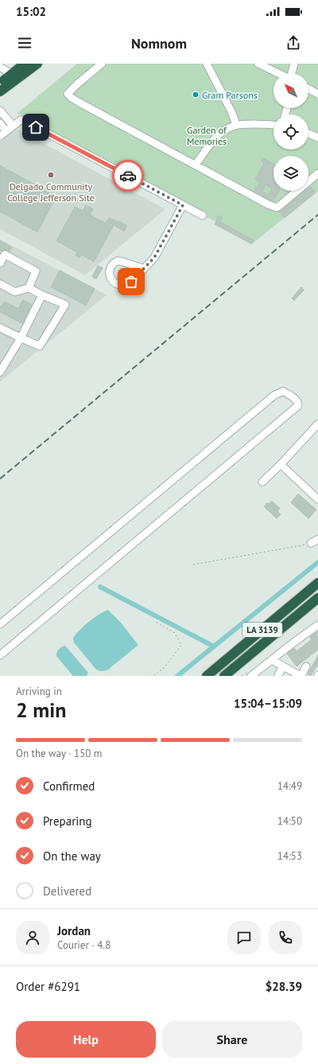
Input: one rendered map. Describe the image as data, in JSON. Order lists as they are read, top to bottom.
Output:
{
  "streets": {
    "highway": ["LA 3139"]
  },
  "parks": ["Garden of Memories"],
  "places": ["Gram Parsons", "Delgado Community College Jefferson Site"],
  "north": "top left",
  "page": {
    "status": "15:02",
    "header": "Nomnom",
    "heading": ["2 min", "Arriving in", "15:04–15:09"],
    "panel": [
      "Jordan",
      "Courier · 4.8",
      "Order #6291",
      "$28.39"
    ],
    "bar": "On the way · 150 m",
    "list": [
      ["Confirmed", "14:49"],
      ["Preparing", "14:50"],
      ["On the way", "14:53"],
      "Delivered"
    ],
    "buttons": ["Help", "Share"]
  }
}
